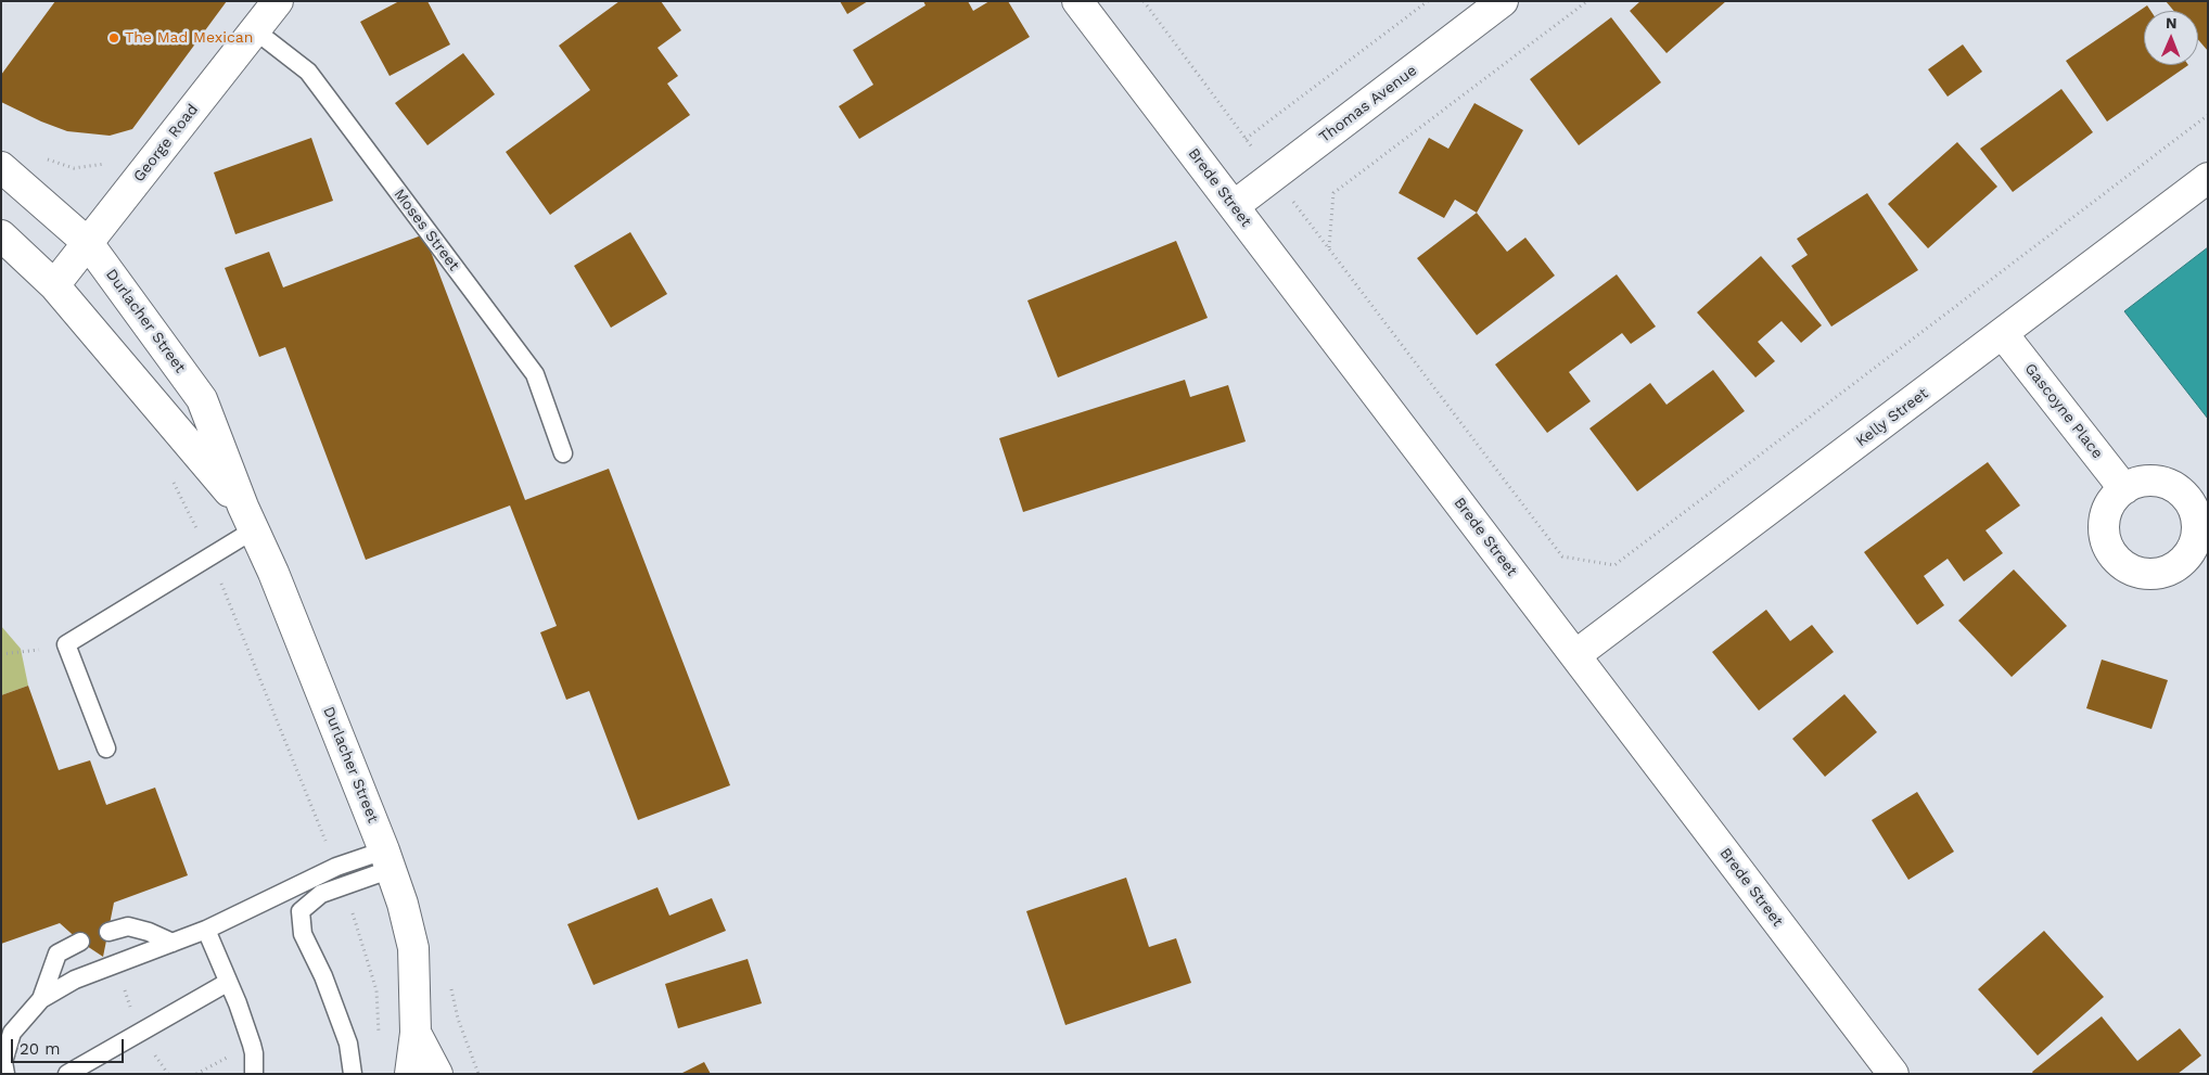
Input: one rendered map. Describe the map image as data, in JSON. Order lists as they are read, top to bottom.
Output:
{
  "streets": {
    "street": [
      "Thomas Avenue",
      "George Road",
      "Brede Street",
      "Durlacher Street",
      "Gascoyne Place",
      "Kelly Street"
    ],
    "lane": ["Moses Street"]
  },
  "crossings": [
    ["Thomas Avenue", "Brede Street"],
    ["George Road", "Moses Street"],
    ["George Road", "Durlacher Street"],
    ["Brede Street", "Kelly Street"],
    ["Gascoyne Place", "Kelly Street"]
  ],
  "places": ["The Mad Mexican"],
  "scale_bar": "20 m",
  "north": "top"
}
